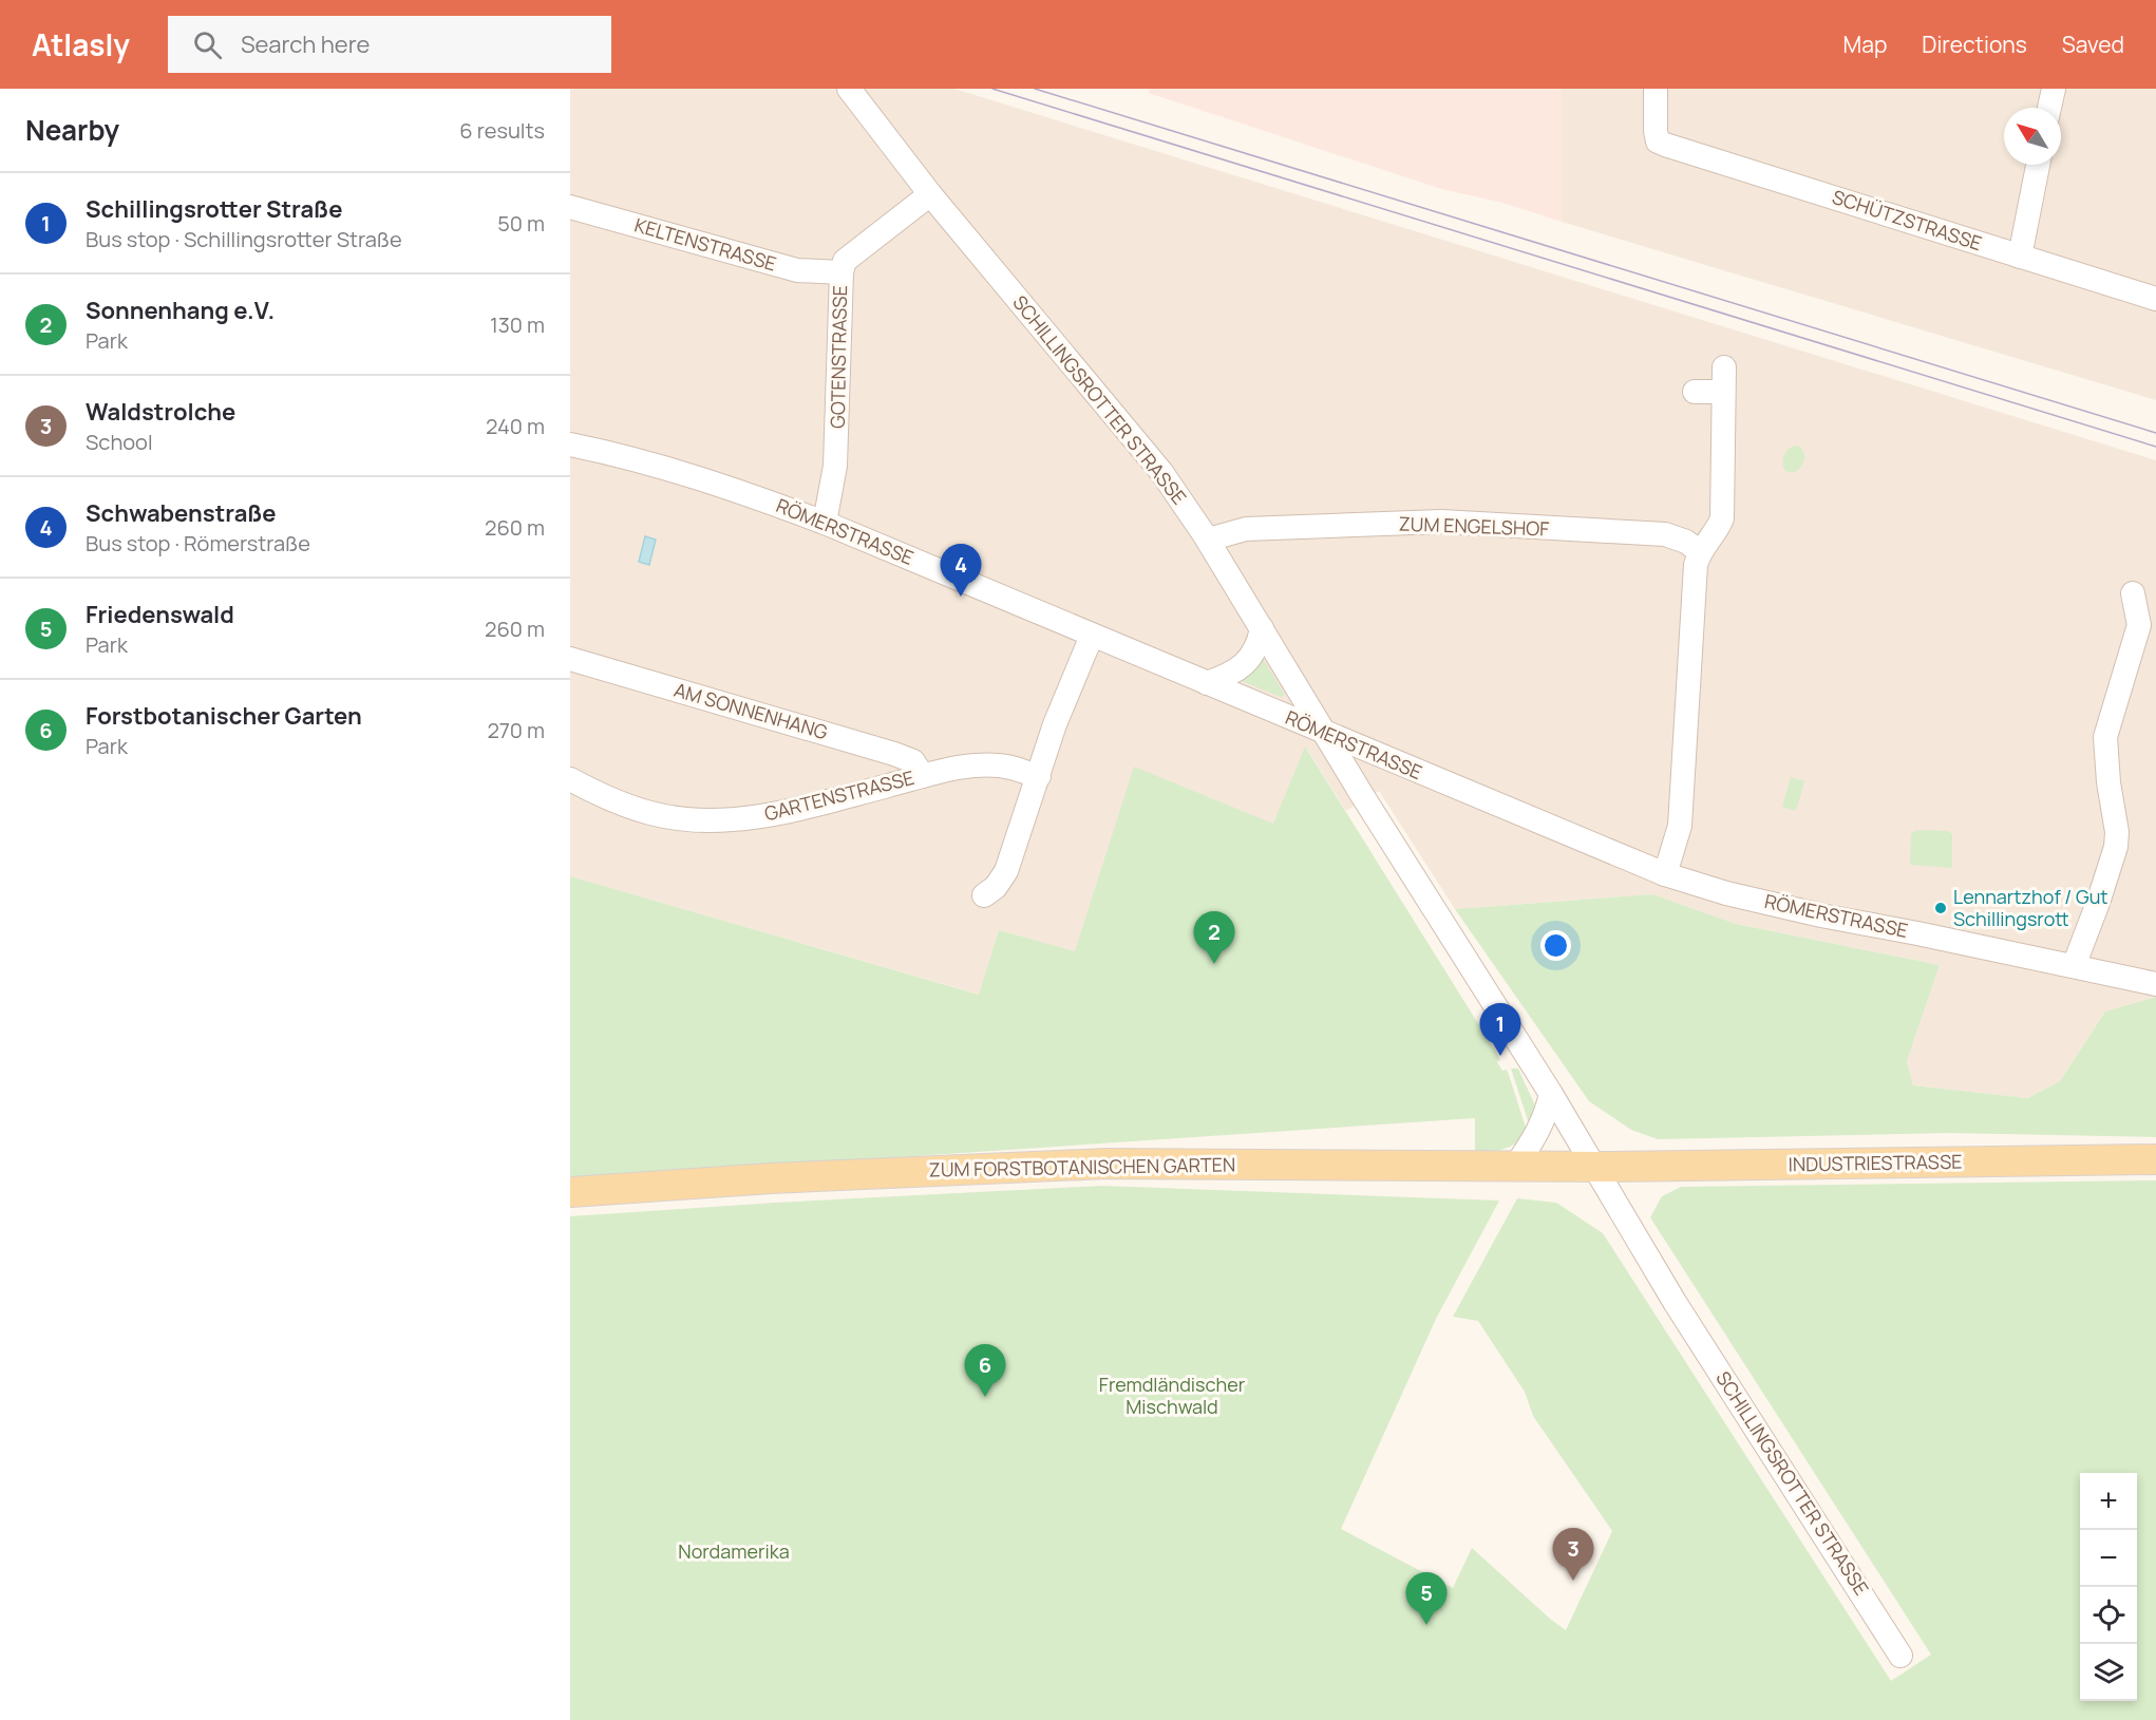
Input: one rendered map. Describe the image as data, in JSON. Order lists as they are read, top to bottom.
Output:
{
  "streets": {
    "main road": ["INDUSTRIESTRASSE", "ZUM FORSTBOTANISCHEN GARTEN"],
    "street": [
      "SCHÜTZSTRASSE",
      "KELTENSTRASSE",
      "GOTENSTRASSE",
      "SCHILLINGSROTTER STRASSE",
      "ZUM ENGELSHOF",
      "RÖMERSTRASSE",
      "AM SONNENHANG",
      "GARTENSTRASSE"
    ]
  },
  "crossings": [
    ["KELTENSTRASSE", "GOTENSTRASSE"],
    ["GOTENSTRASSE", "SCHILLINGSROTTER STRASSE"],
    ["GOTENSTRASSE", "RÖMERSTRASSE"],
    ["SCHILLINGSROTTER STRASSE", "ZUM ENGELSHOF"],
    ["SCHILLINGSROTTER STRASSE", "RÖMERSTRASSE"],
    ["SCHILLINGSROTTER STRASSE", "INDUSTRIESTRASSE"],
    ["SCHILLINGSROTTER STRASSE", "ZUM FORSTBOTANISCHEN GARTEN"],
    ["AM SONNENHANG", "GARTENSTRASSE"],
    ["INDUSTRIESTRASSE", "ZUM FORSTBOTANISCHEN GARTEN"]
  ],
  "parks": ["Fremdländischer Mischwald", "Nordamerika"],
  "places": ["Lennartzhof / Gut Schillingsrott"],
  "north": "top left",
  "page": {
    "header": "Atlasly",
    "search": "Search here",
    "nav": ["Map", "Directions", "Saved"],
    "heading": ["Nearby", "6 results"],
    "list": [
      {
        "mark": "1",
        "name": "Schillingsrotter Straße",
        "note": "Bus stop · Schillingsrotter Straße",
        "value": "50 m"
      },
      {
        "mark": "2",
        "name": "Sonnenhang e.V.",
        "note": "Park",
        "value": "130 m"
      },
      {
        "mark": "3",
        "name": "Waldstrolche",
        "note": "School",
        "value": "240 m"
      },
      {
        "mark": "4",
        "name": "Schwabenstraße",
        "note": "Bus stop · Römerstraße",
        "value": "260 m"
      },
      {
        "mark": "5",
        "name": "Friedenswald",
        "note": "Park",
        "value": "260 m"
      },
      {
        "mark": "6",
        "name": "Forstbotanischer Garten",
        "note": "Park",
        "value": "270 m"
      }
    ],
    "pins": [
      "4",
      "2",
      "1",
      "6",
      "3",
      "5"
    ],
    "map_buttons": ["+", "−"]
  }
}
